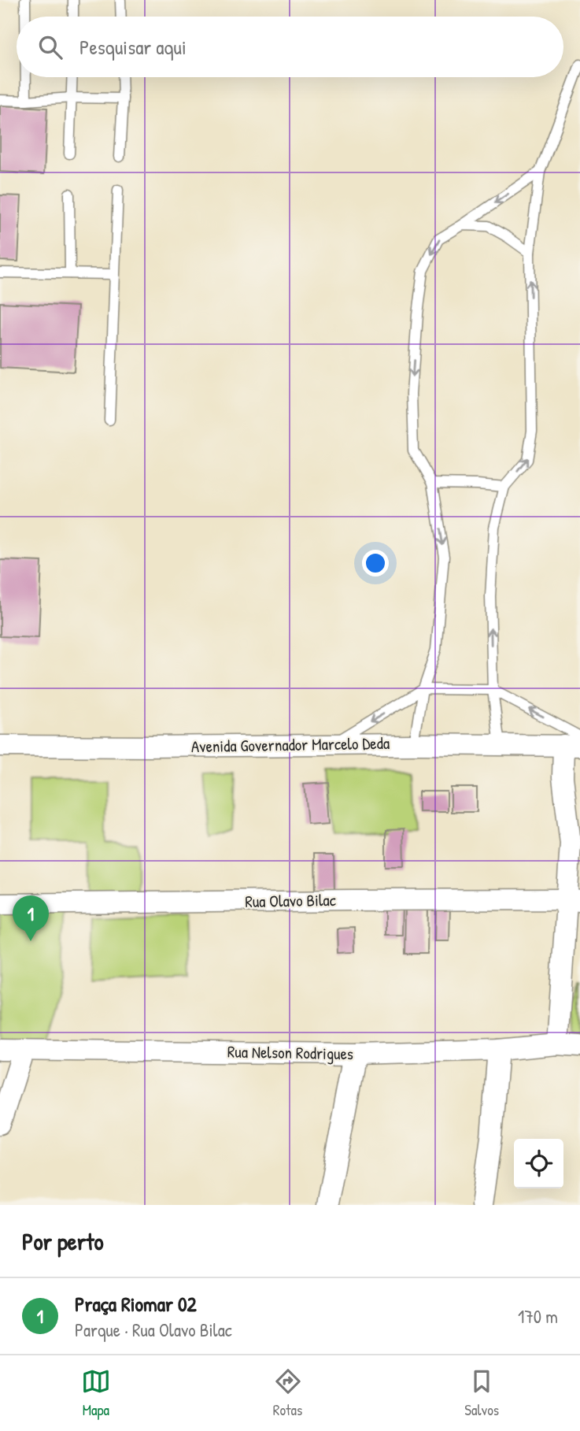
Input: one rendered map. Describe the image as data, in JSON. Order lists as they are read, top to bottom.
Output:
{
  "streets": {
    "street": ["Avenida Governador Marcelo Deda", "Rua Olavo Bilac", "Rua Nelson Rodrigues"]
  },
  "page": {
    "search": "Pesquisar aqui",
    "pins": "1",
    "heading": "Por perto",
    "list": [
      {
        "mark": "1",
        "name": "Praça Riomar 02",
        "note": "Parque · Rua Olavo Bilac",
        "value": "170 m"
      }
    ],
    "nav": ["Mapa", "Rotas", "Salvos"]
  }
}
